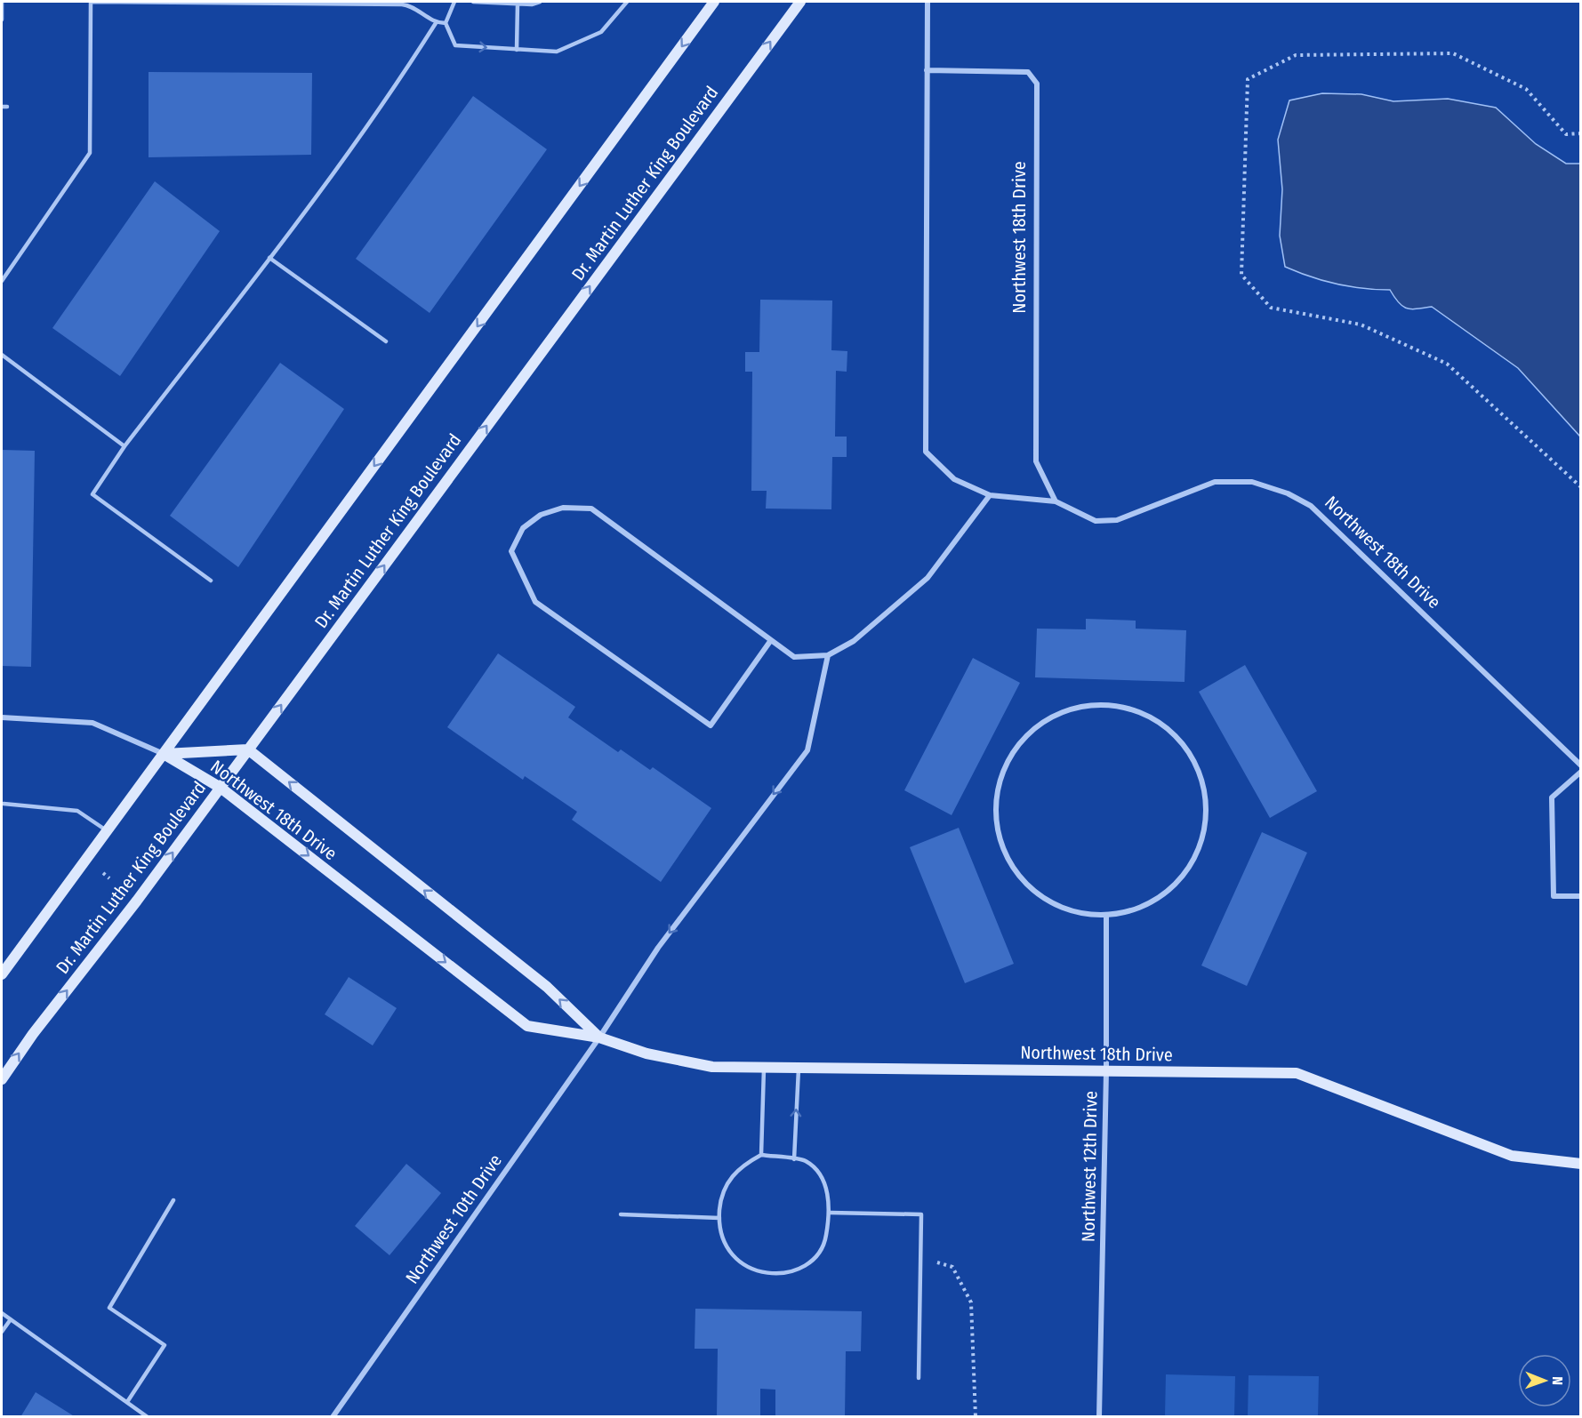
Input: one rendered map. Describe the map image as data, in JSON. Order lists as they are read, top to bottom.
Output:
{
  "streets": {
    "main road": ["Dr. Martin Luther King Boulevard", "Northwest 18th Drive"],
    "street": ["Northwest 12th Drive", "Northwest 10th Drive"]
  },
  "crossings": [
    ["Dr. Martin Luther King Boulevard", "Northwest 18th Drive"],
    ["Northwest 18th Drive", "Northwest 12th Drive"],
    ["Northwest 18th Drive", "Northwest 10th Drive"]
  ],
  "one_way": ["Northwest 10th Drive"],
  "north": "right"
}
